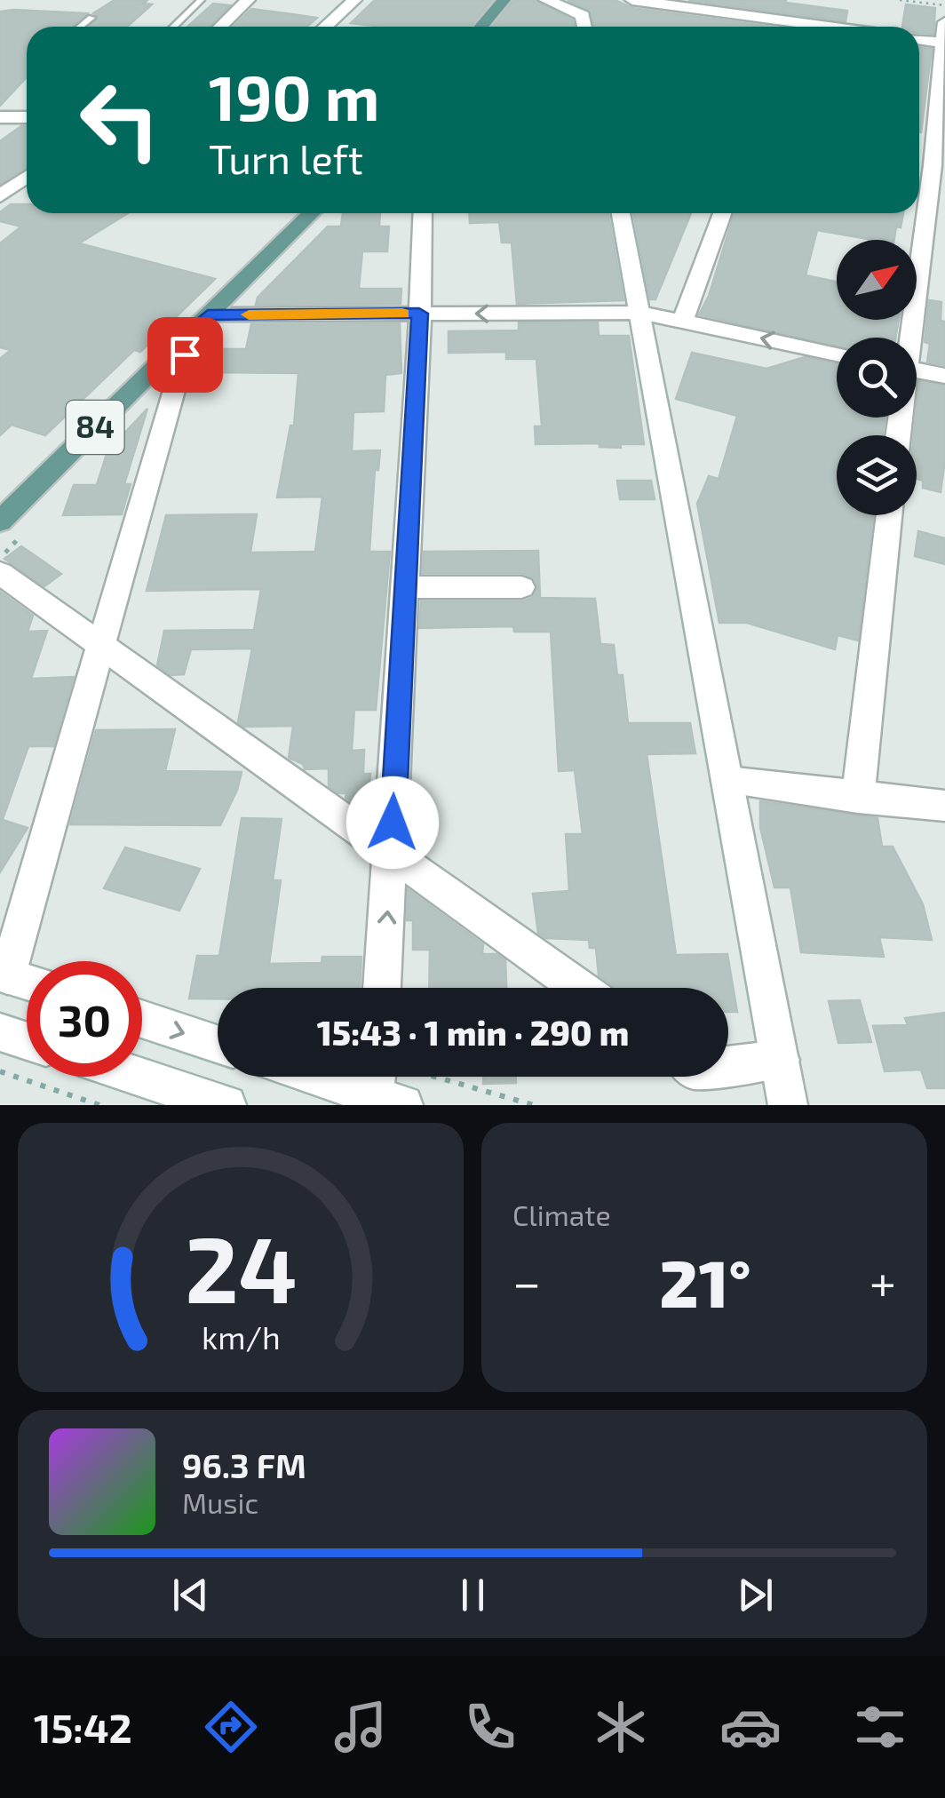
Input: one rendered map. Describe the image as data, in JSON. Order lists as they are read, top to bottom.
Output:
{
  "streets": {
    "main road": ["84"]
  },
  "north": "top right",
  "page": {
    "turn": ["190 m", "Turn left"],
    "limit": "30",
    "trip": "15:43 · 1 min · 290 m",
    "tile": "Climate",
    "heat": ["−", "21°", "+"],
    "song": ["96.3 FM", "Music"],
    "tabs": "15:42",
    "gauge": ["24", "km/h"]
  }
}
